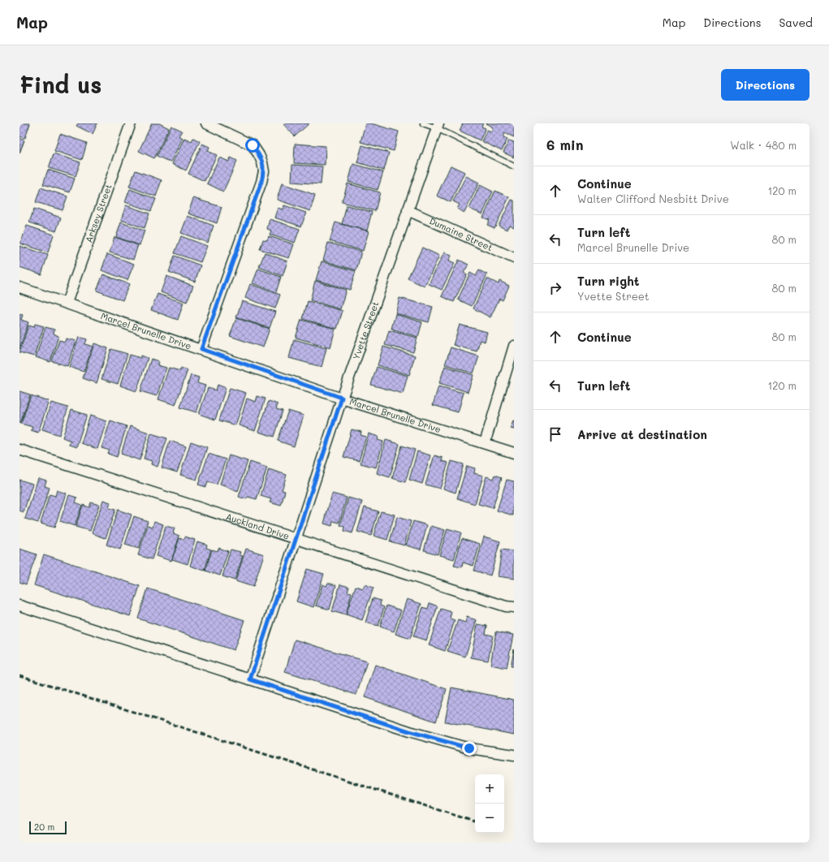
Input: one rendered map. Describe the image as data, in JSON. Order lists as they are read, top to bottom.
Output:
{
  "streets": {
    "street": [
      "Arksey Street",
      "Dumaine Street",
      "Marcel Brunelle Drive",
      "Yvette Street",
      "Auckland Drive"
    ]
  },
  "crossings": [
    ["Arksey Street", "Marcel Brunelle Drive"],
    ["Dumaine Street", "Yvette Street"],
    ["Marcel Brunelle Drive", "Yvette Street"],
    ["Yvette Street", "Auckland Drive"]
  ],
  "scale_bar": "20 m",
  "page": {
    "header": "Map",
    "nav": ["Map", "Directions", "Saved"],
    "buttons": "Directions",
    "title": "Find us",
    "heading": ["6 min", "Walk · 480 m"],
    "list": [
      ["Continue", "Walter Clifford Nesbitt Drive", "120 m"],
      ["Turn left", "Marcel Brunelle Drive", "80 m"],
      ["Turn right", "Yvette Street", "80 m"],
      ["Continue", "80 m"],
      ["Turn left", "120 m"],
      "Arrive at destination"
    ],
    "map_buttons": ["+", "−"],
    "scale": "20 m"
  }
}
